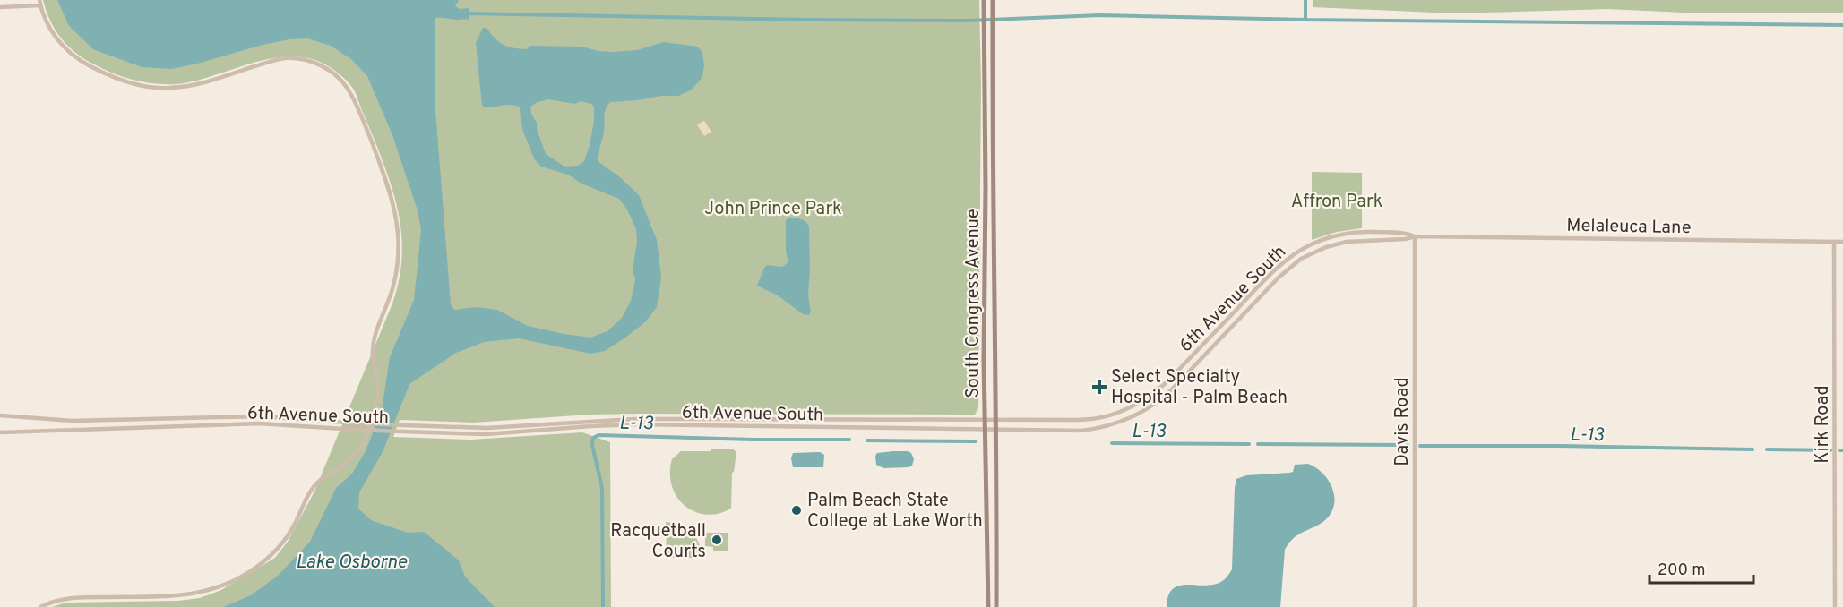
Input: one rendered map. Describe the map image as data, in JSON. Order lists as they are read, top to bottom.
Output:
{
  "streets": {
    "main road": ["South Congress Avenue"],
    "street": [
      "Melaleuca Lane",
      "6th Avenue South",
      "Davis Road",
      "Kirk Road"
    ]
  },
  "crossings": [
    ["Melaleuca Lane", "6th Avenue South"],
    ["Melaleuca Lane", "Davis Road"],
    ["Melaleuca Lane", "Kirk Road"],
    ["6th Avenue South", "South Congress Avenue"]
  ],
  "water": ["L-13", "Lake Osborne"],
  "parks": ["Affron Park", "John Prince Park"],
  "places": {
    "health": ["Select Specialty Hospital - Palm Beach"],
    "other": ["Palm Beach State College at Lake Worth", "Racquetball Courts"]
  },
  "scale_bar": "200 m"
}
